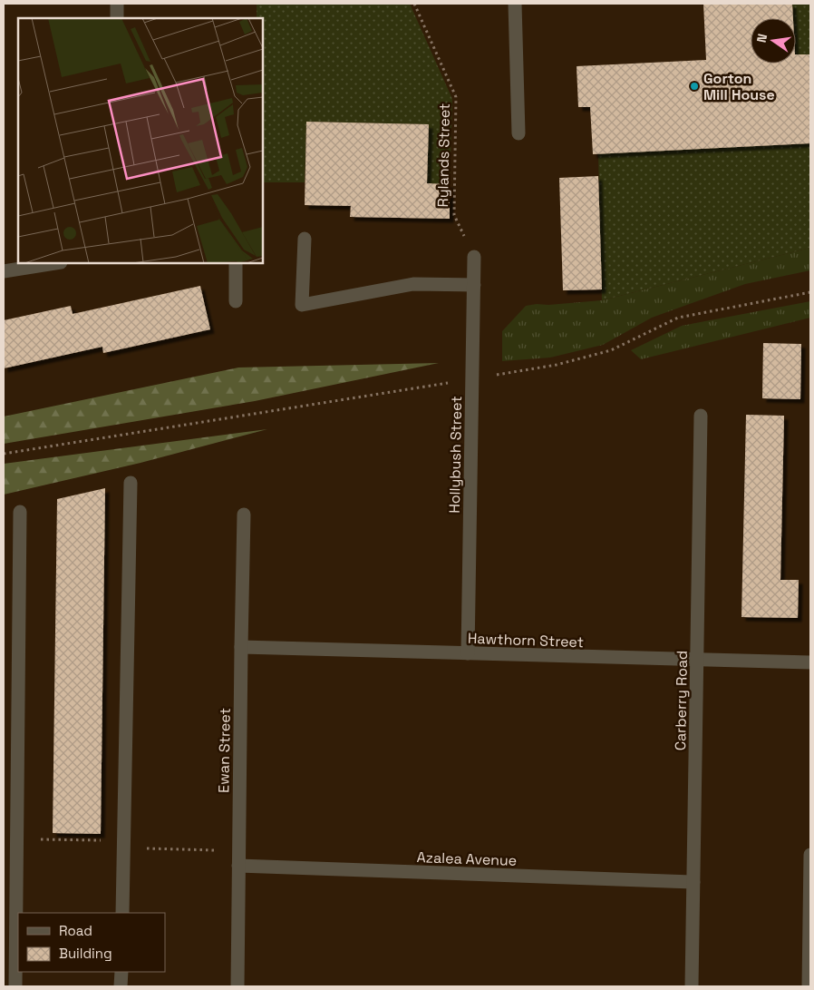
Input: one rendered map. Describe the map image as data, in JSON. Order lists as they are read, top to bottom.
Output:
{
  "streets": {
    "street": [
      "Hollybush Street",
      "Hawthorn Street",
      "Carberry Road",
      "Ewan Street",
      "Azalea Avenue"
    ],
    "path": ["Rylands Street"]
  },
  "crossings": [
    ["Rylands Street", "Hollybush Street"],
    ["Hollybush Street", "Hawthorn Street"],
    ["Hawthorn Street", "Carberry Road"],
    ["Hawthorn Street", "Ewan Street"],
    ["Carberry Road", "Azalea Avenue"],
    ["Ewan Street", "Azalea Avenue"]
  ],
  "places": ["Gorton Mill House"],
  "legend": ["Road", "Building"],
  "north": "left"
}
